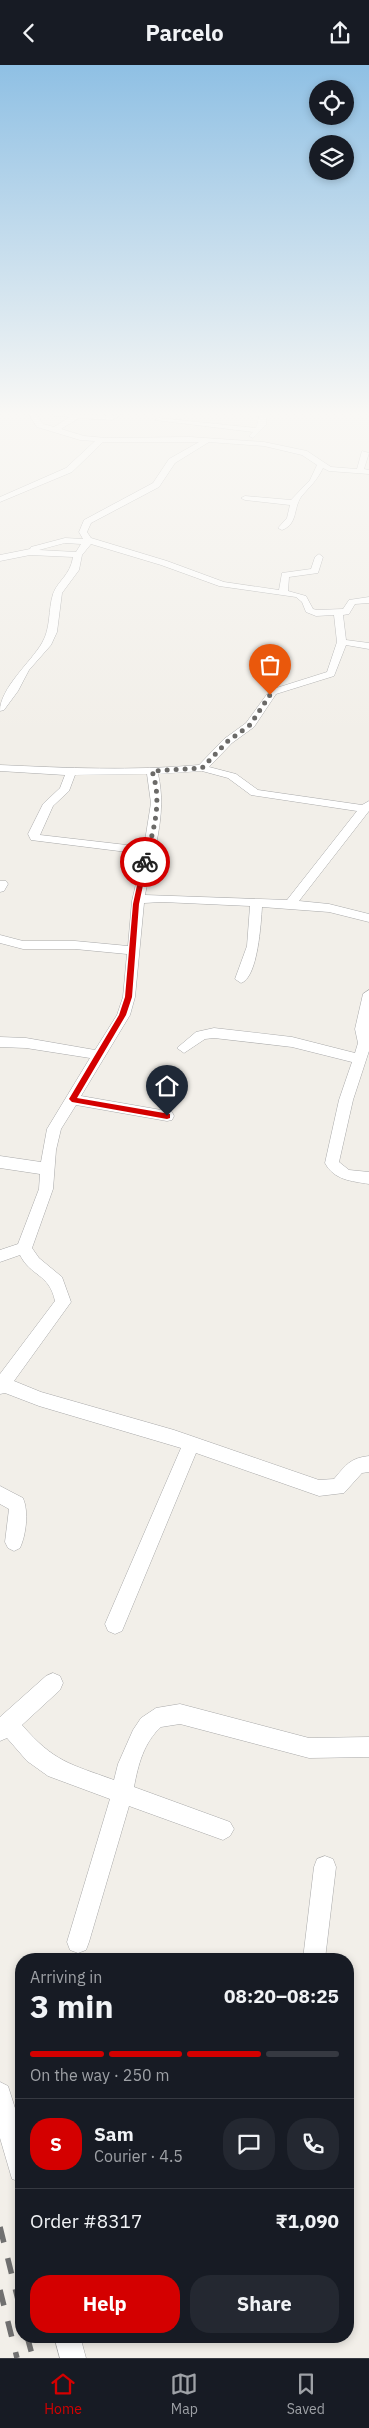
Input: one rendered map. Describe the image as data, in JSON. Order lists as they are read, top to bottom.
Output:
{
  "page": {
    "header": "Parcelo",
    "heading": ["3 min", "Arriving in", "08:20–08:25"],
    "panel": [
      "Sam",
      "Courier · 4.5",
      "Order #8317",
      "₹1,090"
    ],
    "bar": "On the way · 250 m",
    "round": "S",
    "buttons": ["Help", "Share"],
    "tabs": ["Home", "Map", "Saved"]
  }
}
